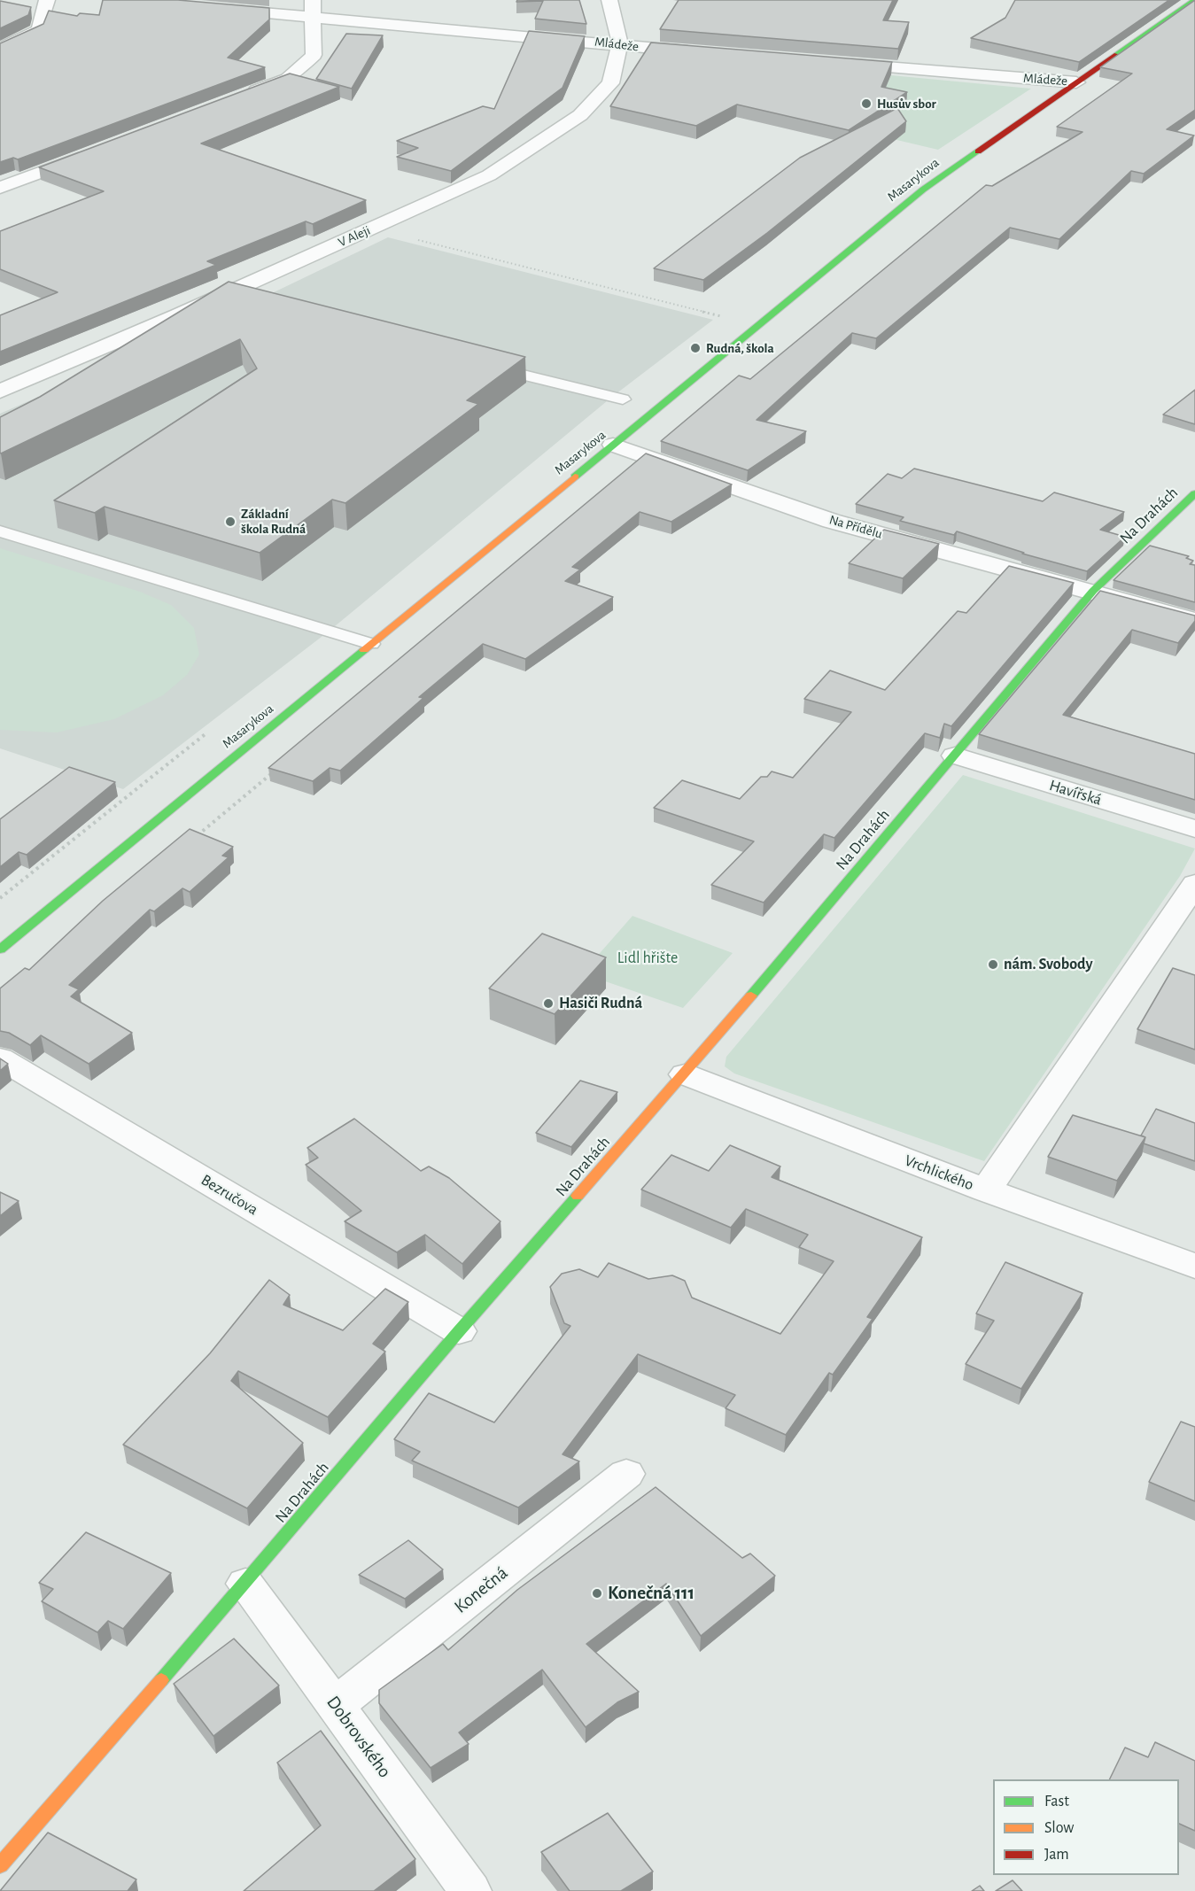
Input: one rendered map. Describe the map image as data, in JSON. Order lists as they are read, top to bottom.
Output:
{
  "streets": {
    "main road": ["Masarykova", "Na Drahách"],
    "street": [
      "Mládeže",
      "V Aleji",
      "Na Přídělu",
      "Havířská",
      "Vrchlického",
      "Bezručova",
      "Konečná",
      "Dobrovského"
    ]
  },
  "crossings": [
    ["Mládeže", "Masarykova"],
    ["Mládeže", "V Aleji"],
    ["Masarykova", "Na Přídělu"],
    ["Na Drahách", "Na Přídělu"],
    ["Na Drahách", "Havířská"],
    ["Na Drahách", "Vrchlického"],
    ["Na Drahách", "Bezručova"],
    ["Na Drahách", "Dobrovského"],
    ["Konečná", "Dobrovského"]
  ],
  "parks": ["Lidl hřište"],
  "places": [
    "Husův sbor",
    "Rudná, škola",
    "Základní škola Rudná",
    "nám. Svobody",
    "Hasiči Rudná",
    "Konečná 111"
  ],
  "legend": ["Fast", "Slow", "Jam"]
}
